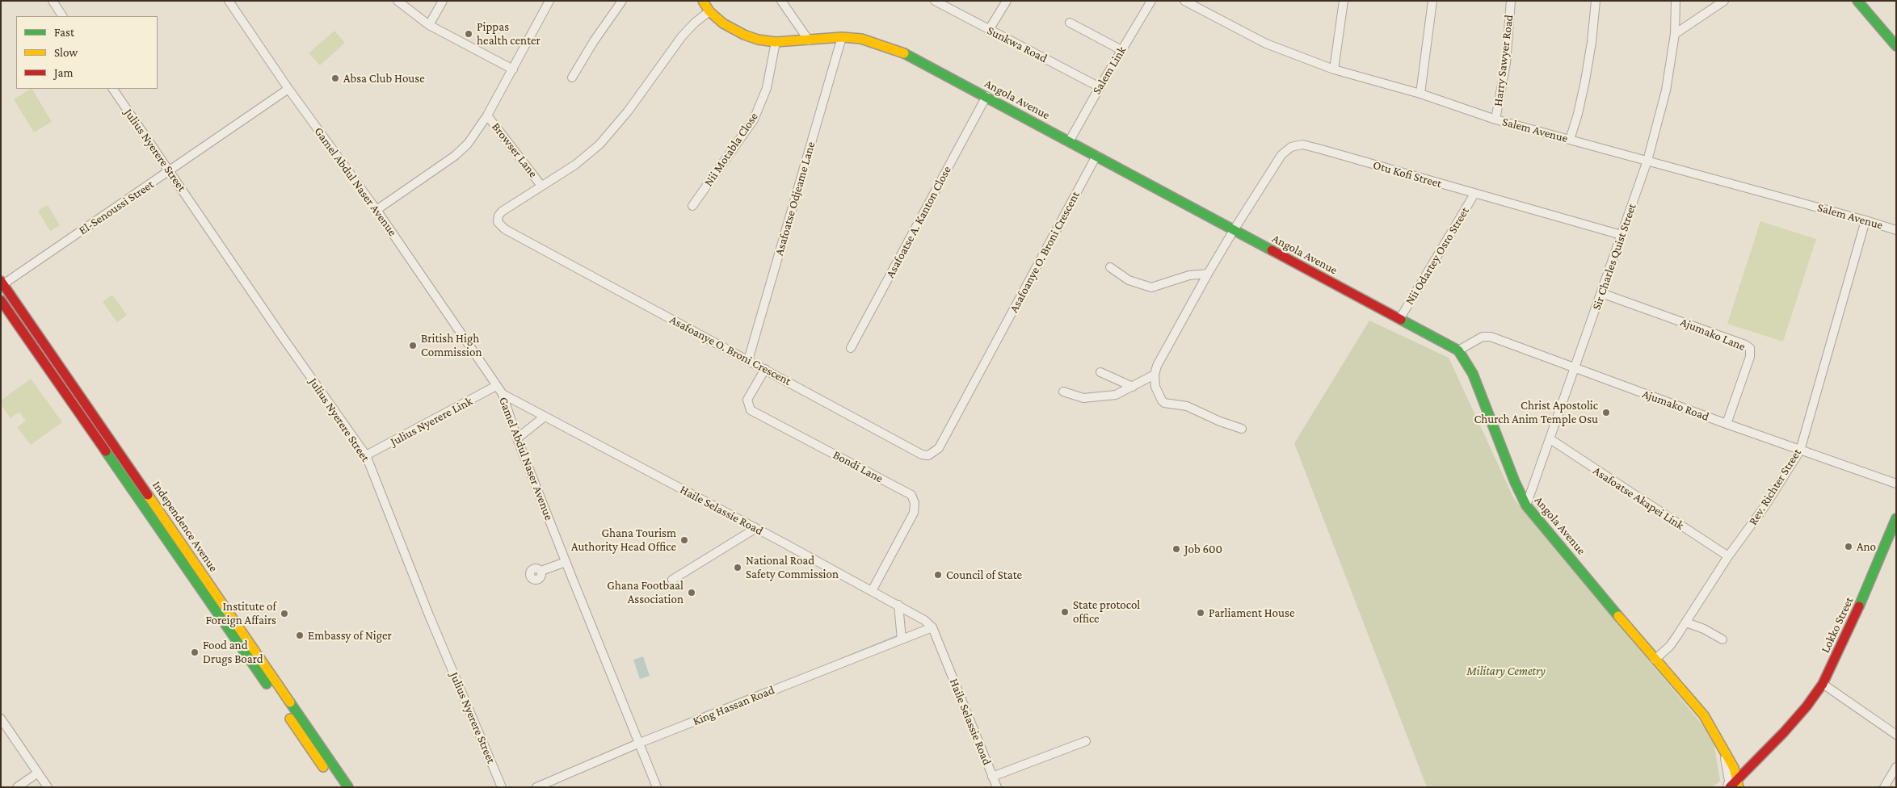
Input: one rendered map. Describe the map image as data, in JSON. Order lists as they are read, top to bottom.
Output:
{
  "streets": {
    "main road": ["Angola Avenue", "Independence Avenue", "Lokko Street"],
    "street": [
      "Sunkwa Road",
      "Harry Sawyer Road",
      "Salem Link",
      "Salem Avenue",
      "Nii Motabla Close",
      "Julius Nyerere Street",
      "Browser Lane",
      "Otu Kofi Street",
      "Gamel Abdul Naser Avenue",
      "Asafoatse Odjeame Lane",
      "El-Senoussi Street",
      "Asafoatse A. Kanton Close",
      "Asafoanye O. Broni Crescent",
      "Nii Odartey Osro Street",
      "Sir Charles Quist Street",
      "Ajumako Lane",
      "Ajumako Road",
      "Julius Nyerere Link",
      "Bondi Lane",
      "Rev. Richter Street",
      "Asafoatse Akapei Link",
      "Haile Selassie Road",
      "King Hassan Road"
    ]
  },
  "crossings": [
    ["Sunkwa Road", "Salem Link"],
    ["Harry Sawyer Road", "Salem Avenue"],
    ["Salem Link", "Angola Avenue"],
    ["Angola Avenue", "Nii Motabla Close"],
    ["Angola Avenue", "Otu Kofi Street"],
    ["Angola Avenue", "Asafoatse Odjeame Lane"],
    ["Angola Avenue", "Asafoatse A. Kanton Close"],
    ["Angola Avenue", "Asafoanye O. Broni Crescent"],
    ["Angola Avenue", "Nii Odartey Osro Street"],
    ["Angola Avenue", "Sir Charles Quist Street"],
    ["Angola Avenue", "Ajumako Road"],
    ["Angola Avenue", "Rev. Richter Street"],
    ["Angola Avenue", "Lokko Street"],
    ["Salem Avenue", "Sir Charles Quist Street"],
    ["Salem Avenue", "Rev. Richter Street"],
    ["Julius Nyerere Street", "El-Senoussi Street"],
    ["Julius Nyerere Street", "Julius Nyerere Link"],
    ["Browser Lane", "Asafoanye O. Broni Crescent"],
    ["Otu Kofi Street", "Nii Odartey Osro Street"],
    ["Otu Kofi Street", "Sir Charles Quist Street"],
    ["Gamel Abdul Naser Avenue", "El-Senoussi Street"],
    ["Gamel Abdul Naser Avenue", "Julius Nyerere Link"],
    ["Gamel Abdul Naser Avenue", "Haile Selassie Road"],
    ["Gamel Abdul Naser Avenue", "King Hassan Road"],
    ["Asafoatse Odjeame Lane", "Asafoanye O. Broni Crescent"],
    ["El-Senoussi Street", "Independence Avenue"],
    ["Asafoanye O. Broni Crescent", "Bondi Lane"],
    ["Sir Charles Quist Street", "Ajumako Lane"],
    ["Sir Charles Quist Street", "Ajumako Road"],
    ["Sir Charles Quist Street", "Asafoatse Akapei Link"],
    ["Ajumako Lane", "Ajumako Road"],
    ["Ajumako Road", "Rev. Richter Street"],
    ["Bondi Lane", "Haile Selassie Road"],
    ["Rev. Richter Street", "Asafoatse Akapei Link"],
    ["Haile Selassie Road", "King Hassan Road"]
  ],
  "parks": ["Military Cemetry"],
  "places": [
    "Pippas health center",
    "Absa Club House",
    "British High Commission",
    "Christ Apostolic Church Anim Temple Osu",
    "Ghana Tourism Authority Head Office",
    "Ano",
    "Job 600",
    "National Road Safety Commission",
    "Council of State",
    "Ghana Footbaal Association",
    "State protocol office",
    "Parliament House",
    "Institute of Foreign Affairs",
    "Embassy of Niger",
    "Food and Drugs Board"
  ],
  "legend": ["Fast", "Slow", "Jam"]
}
